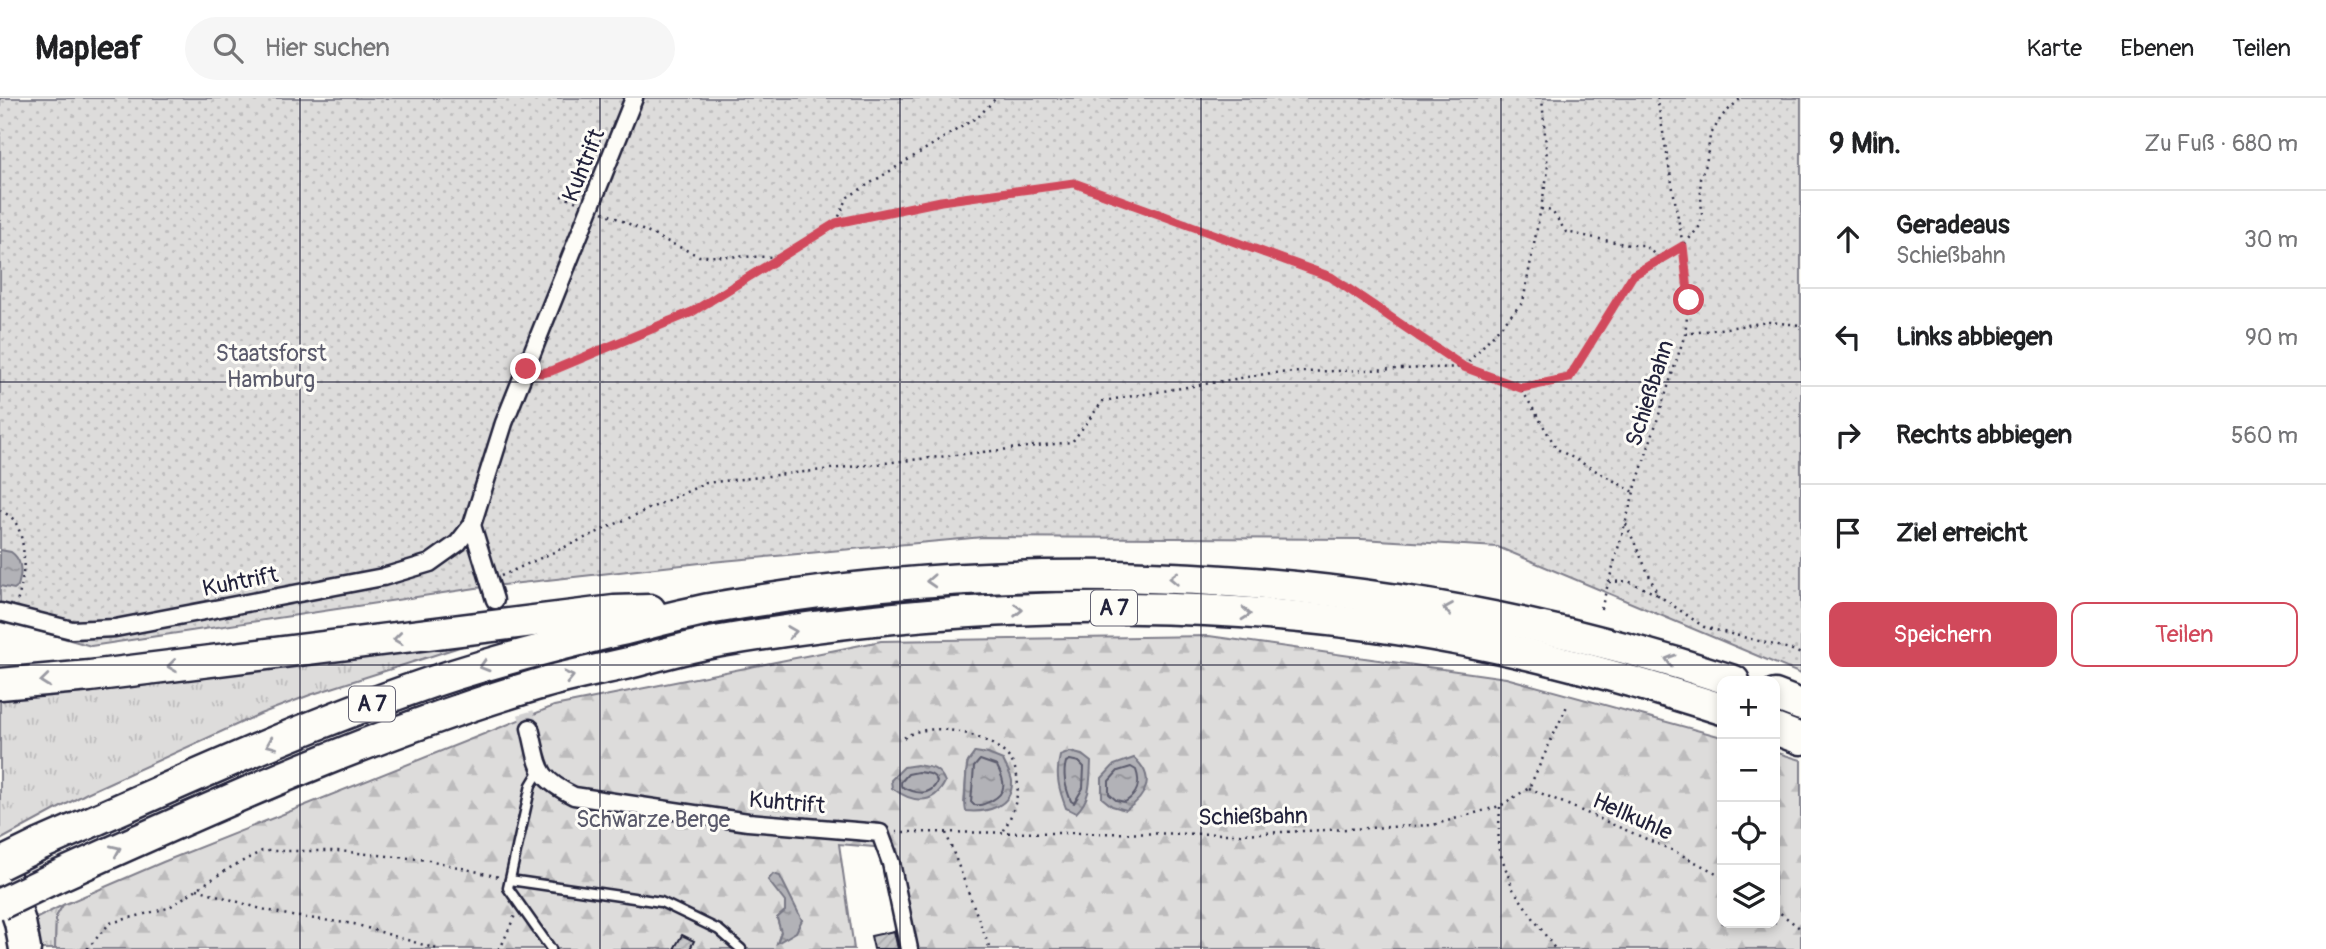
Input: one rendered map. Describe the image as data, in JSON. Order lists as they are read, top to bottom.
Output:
{
  "streets": {
    "highway": ["A 7"],
    "street": ["Kuhtrift"],
    "path": ["Schießbahn", "Hellkuhle"]
  },
  "crossings": [
    ["Kuhtrift", "Schießbahn"],
    ["Schießbahn", "Hellkuhle"]
  ],
  "parks": ["Staatsforst Hamburg", "Schwarze Berge"],
  "page": {
    "header": "Mapleaf",
    "search": "Hier suchen",
    "nav": ["Karte", "Ebenen", "Teilen"],
    "heading": ["9 Min.", "Zu Fuß · 680 m"],
    "list": [
      ["Geradeaus", "Schießbahn", "30 m"],
      ["Links abbiegen", "90 m"],
      ["Rechts abbiegen", "560 m"],
      "Ziel erreicht"
    ],
    "buttons": ["Speichern", "Teilen"],
    "map_buttons": ["+", "−"]
  }
}
